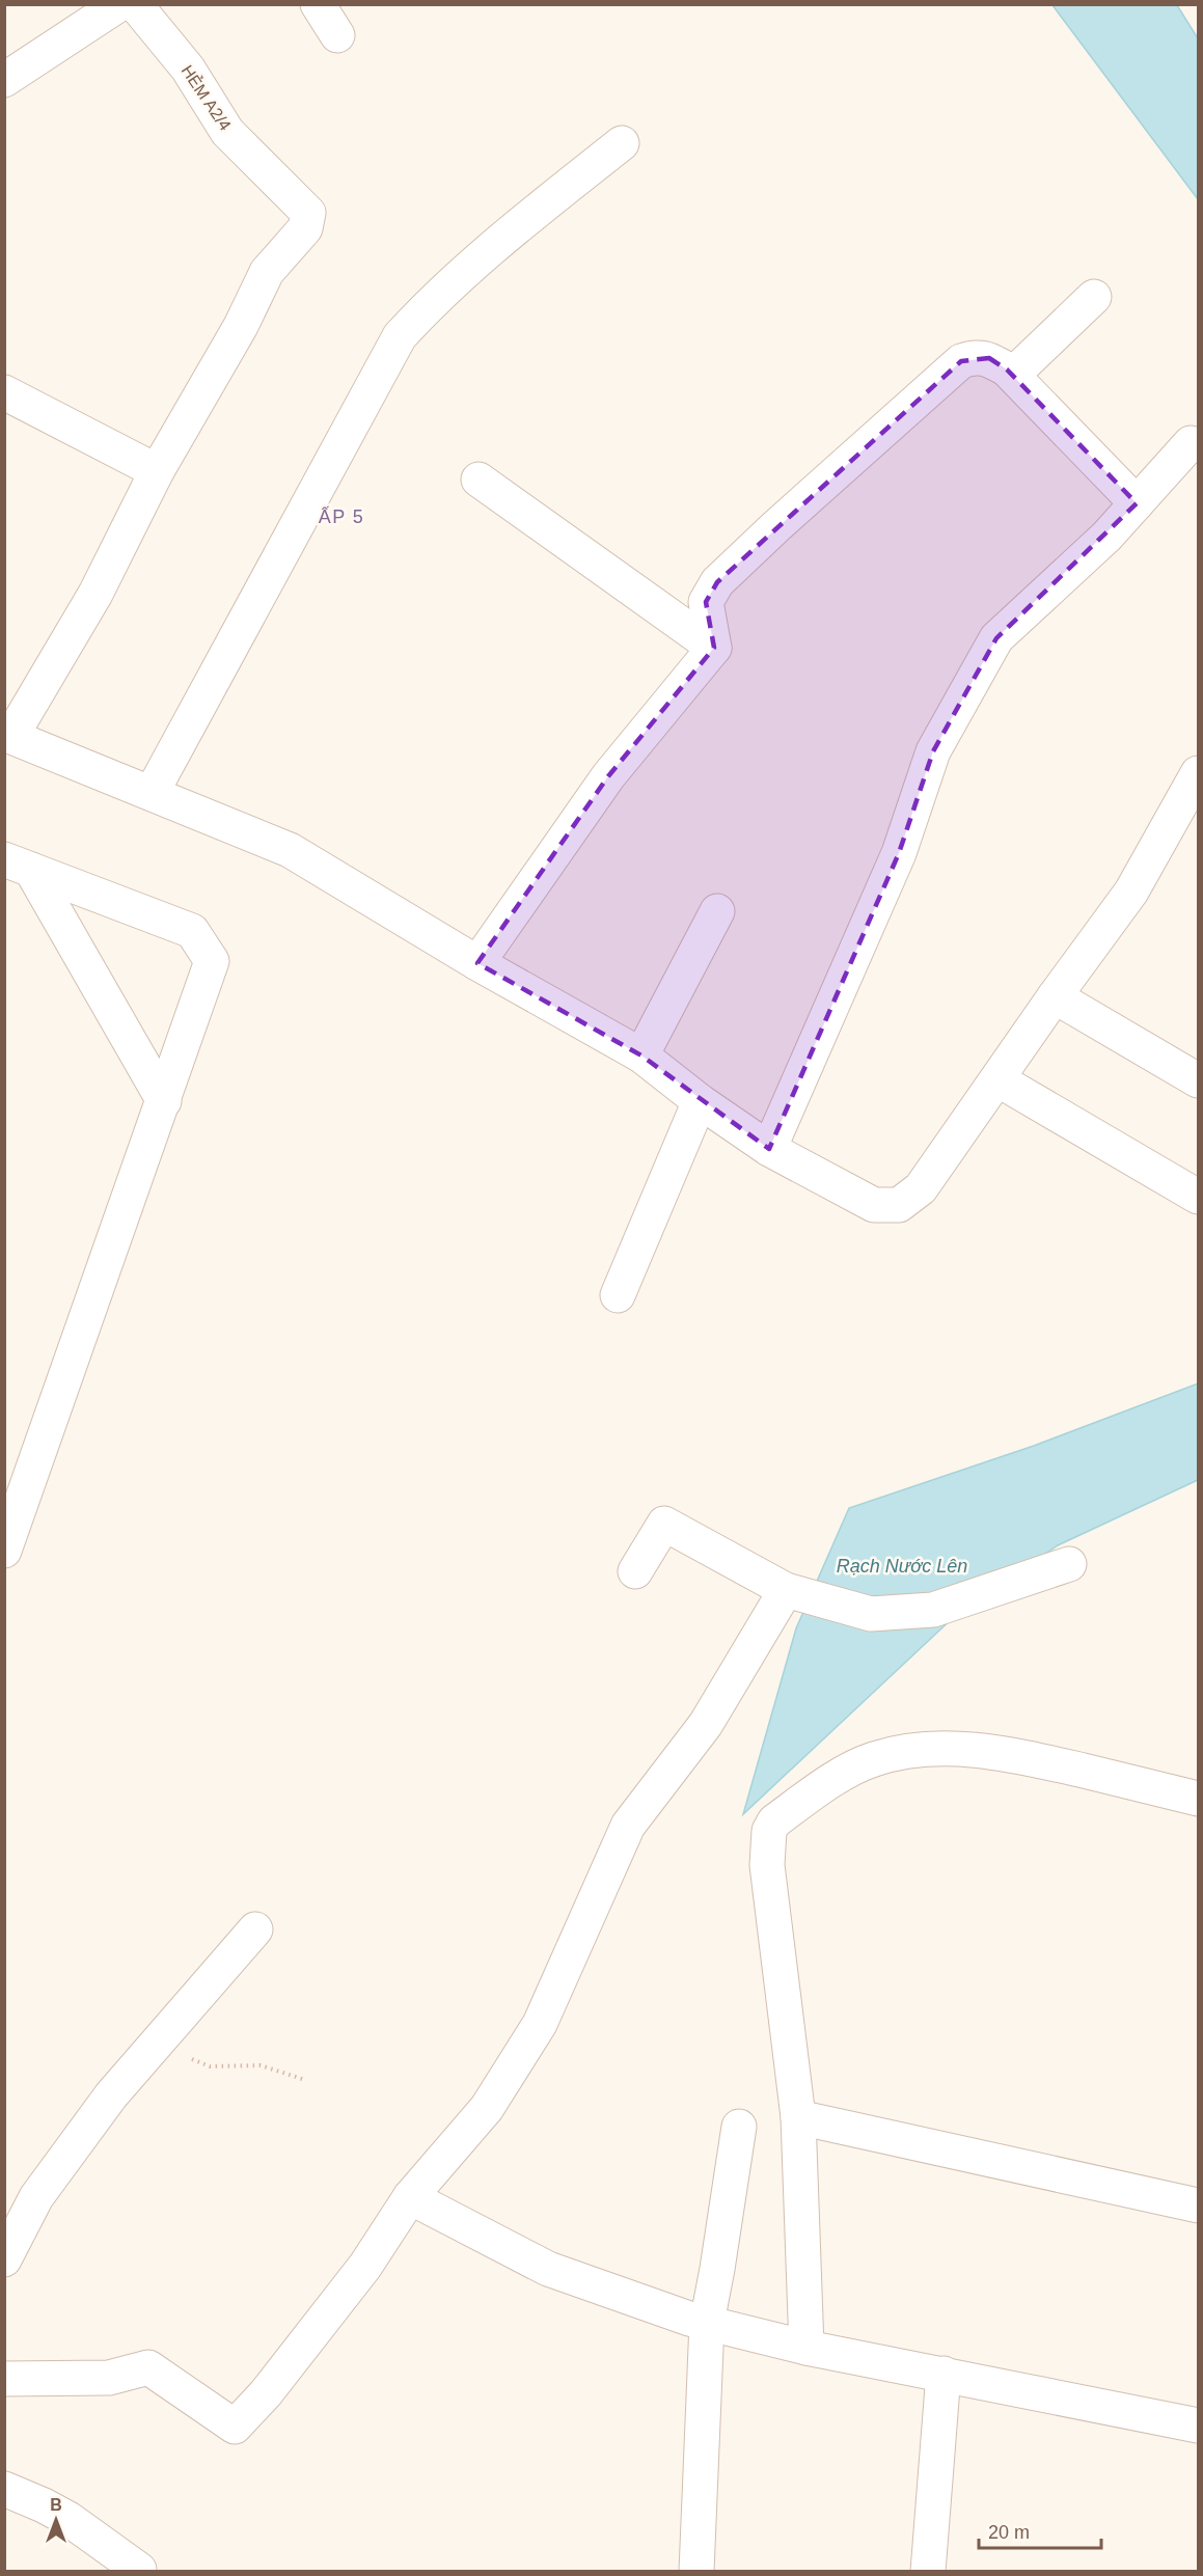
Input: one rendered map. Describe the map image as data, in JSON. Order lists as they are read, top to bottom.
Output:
{
  "streets": {
    "street": ["HẺM A2/4"]
  },
  "districts": ["ẤP 5"],
  "water": ["Rạch Nước Lên"],
  "scale_bar": "20 m",
  "north": "top"
}
